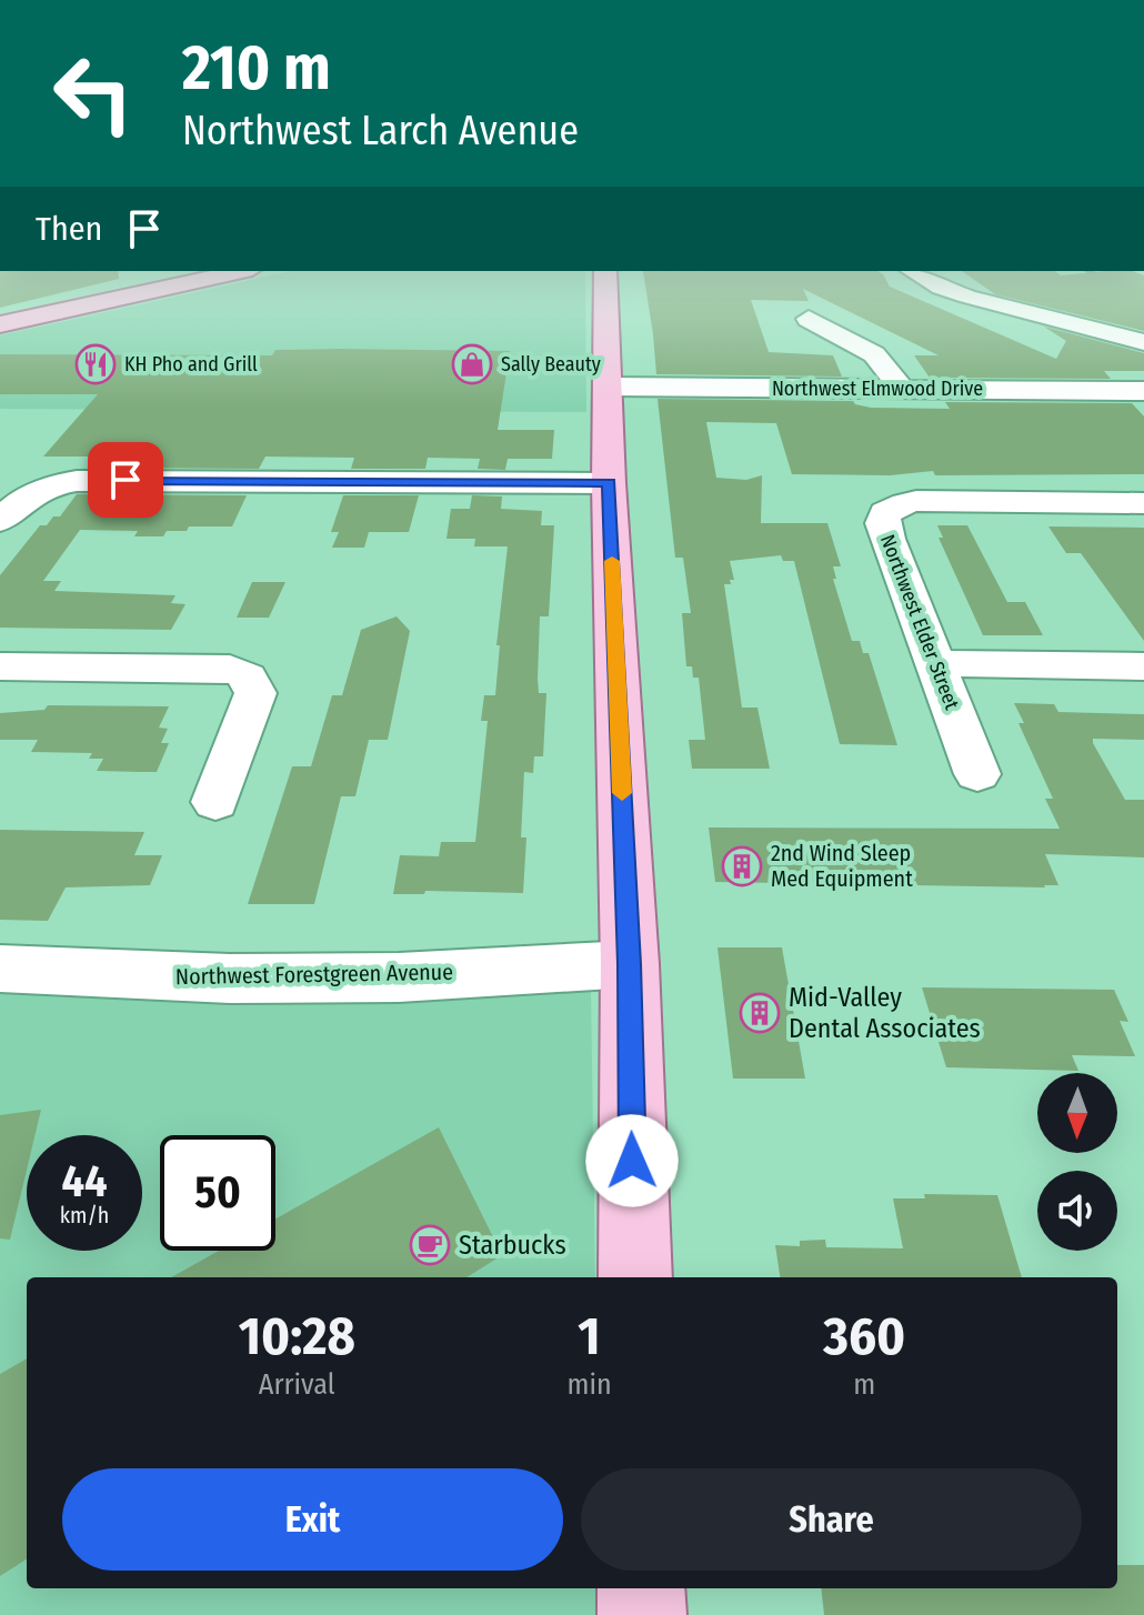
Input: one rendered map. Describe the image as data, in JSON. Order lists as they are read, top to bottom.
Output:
{
  "streets": {
    "street": ["Northwest Elmwood Drive", "Northwest Elder Street", "Northwest Forestgreen Avenue"]
  },
  "places": {
    "restaurant": ["KH Pho and Grill"],
    "shop": ["Sally Beauty"],
    "building": ["2nd Wind Sleep Med Equipment", "Mid-Valley Dental Associates"],
    "cafe": ["Starbucks"]
  },
  "north": "bottom",
  "page": {
    "turn": ["210 m", "Northwest Larch Avenue"],
    "then": "Then",
    "speed": "44 km/h",
    "limit": "50",
    "eta": [
      "10:28",
      "Arrival",
      "1",
      "min",
      "360",
      "m"
    ],
    "buttons": ["Exit", "Share"]
  }
}
